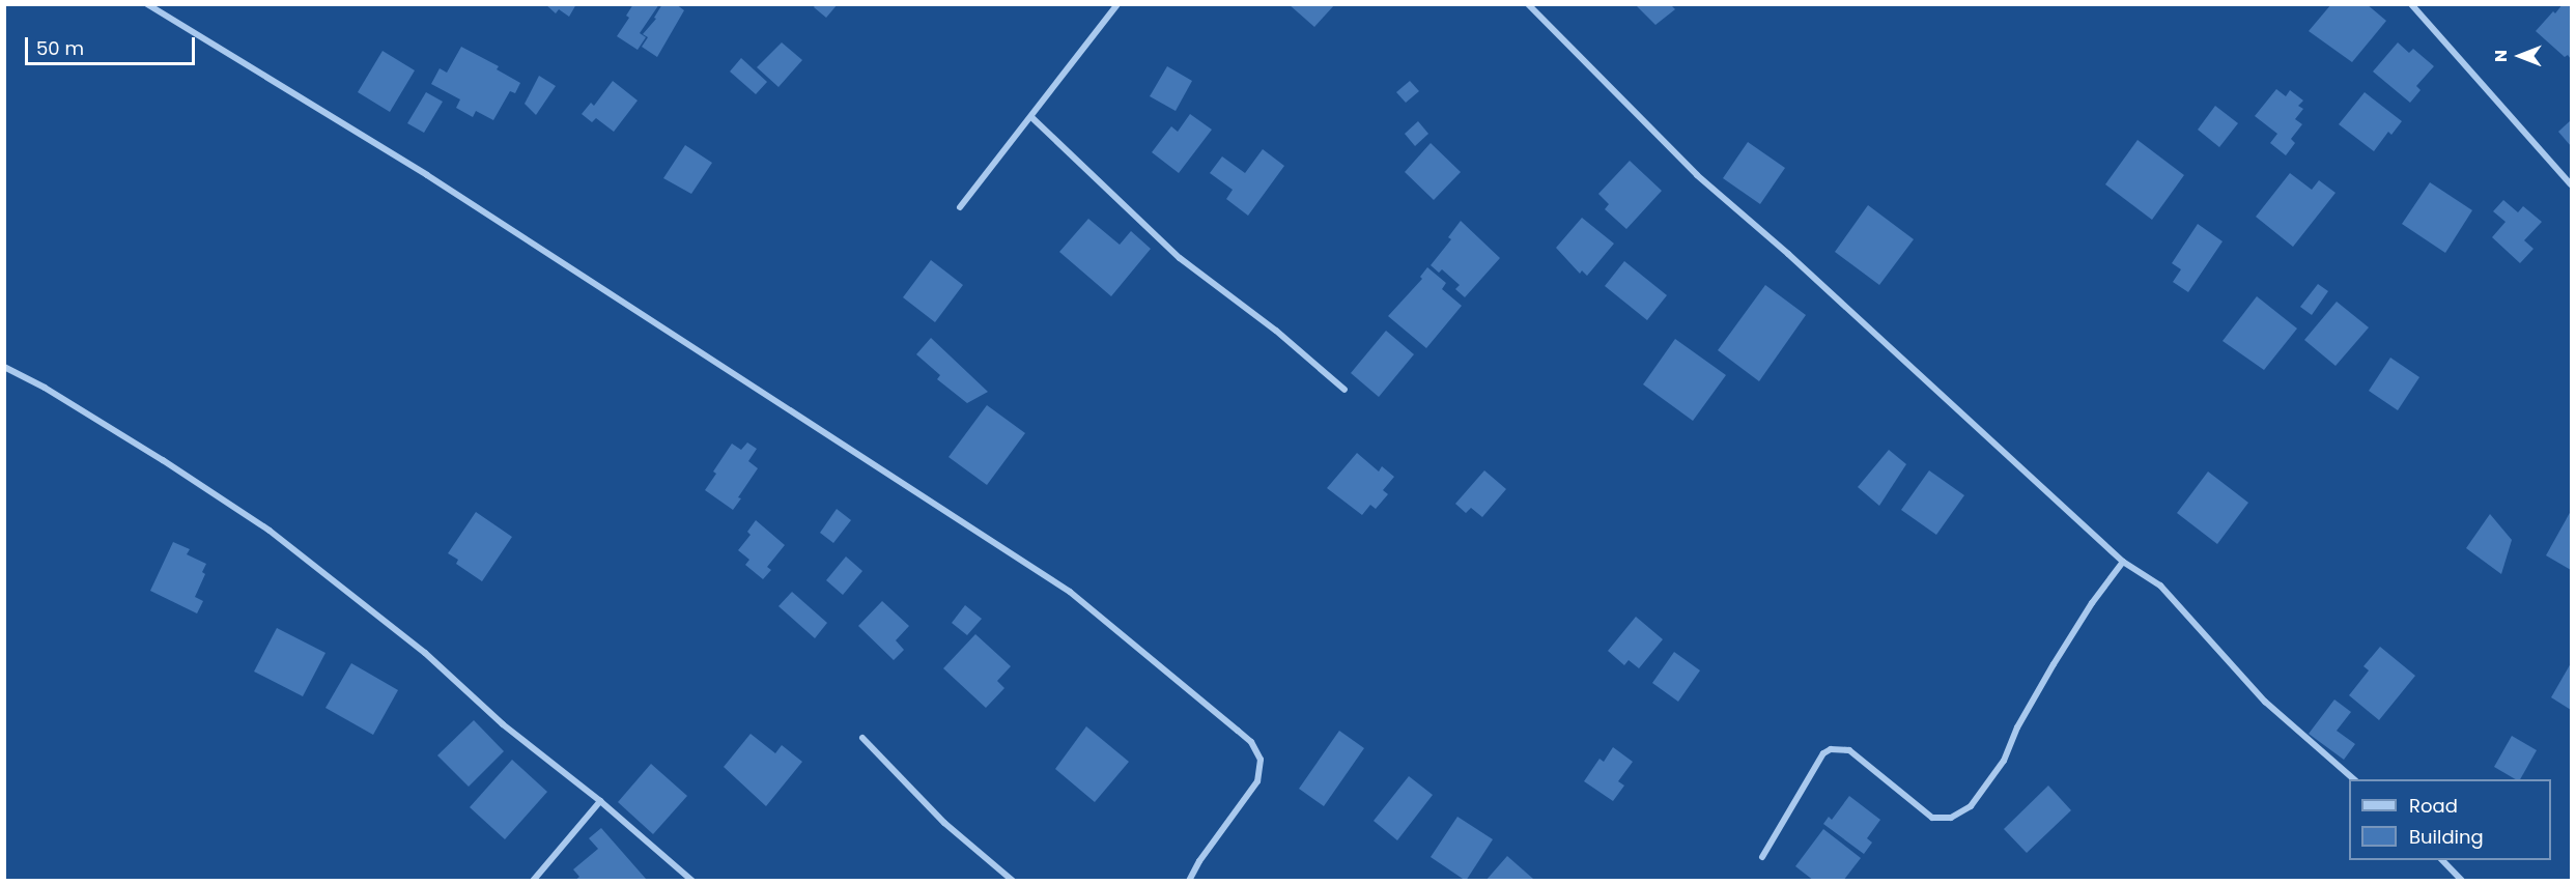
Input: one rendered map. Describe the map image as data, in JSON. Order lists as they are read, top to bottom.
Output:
{
  "legend": ["Road", "Building"],
  "scale_bar": "50 m",
  "north": "left"
}
